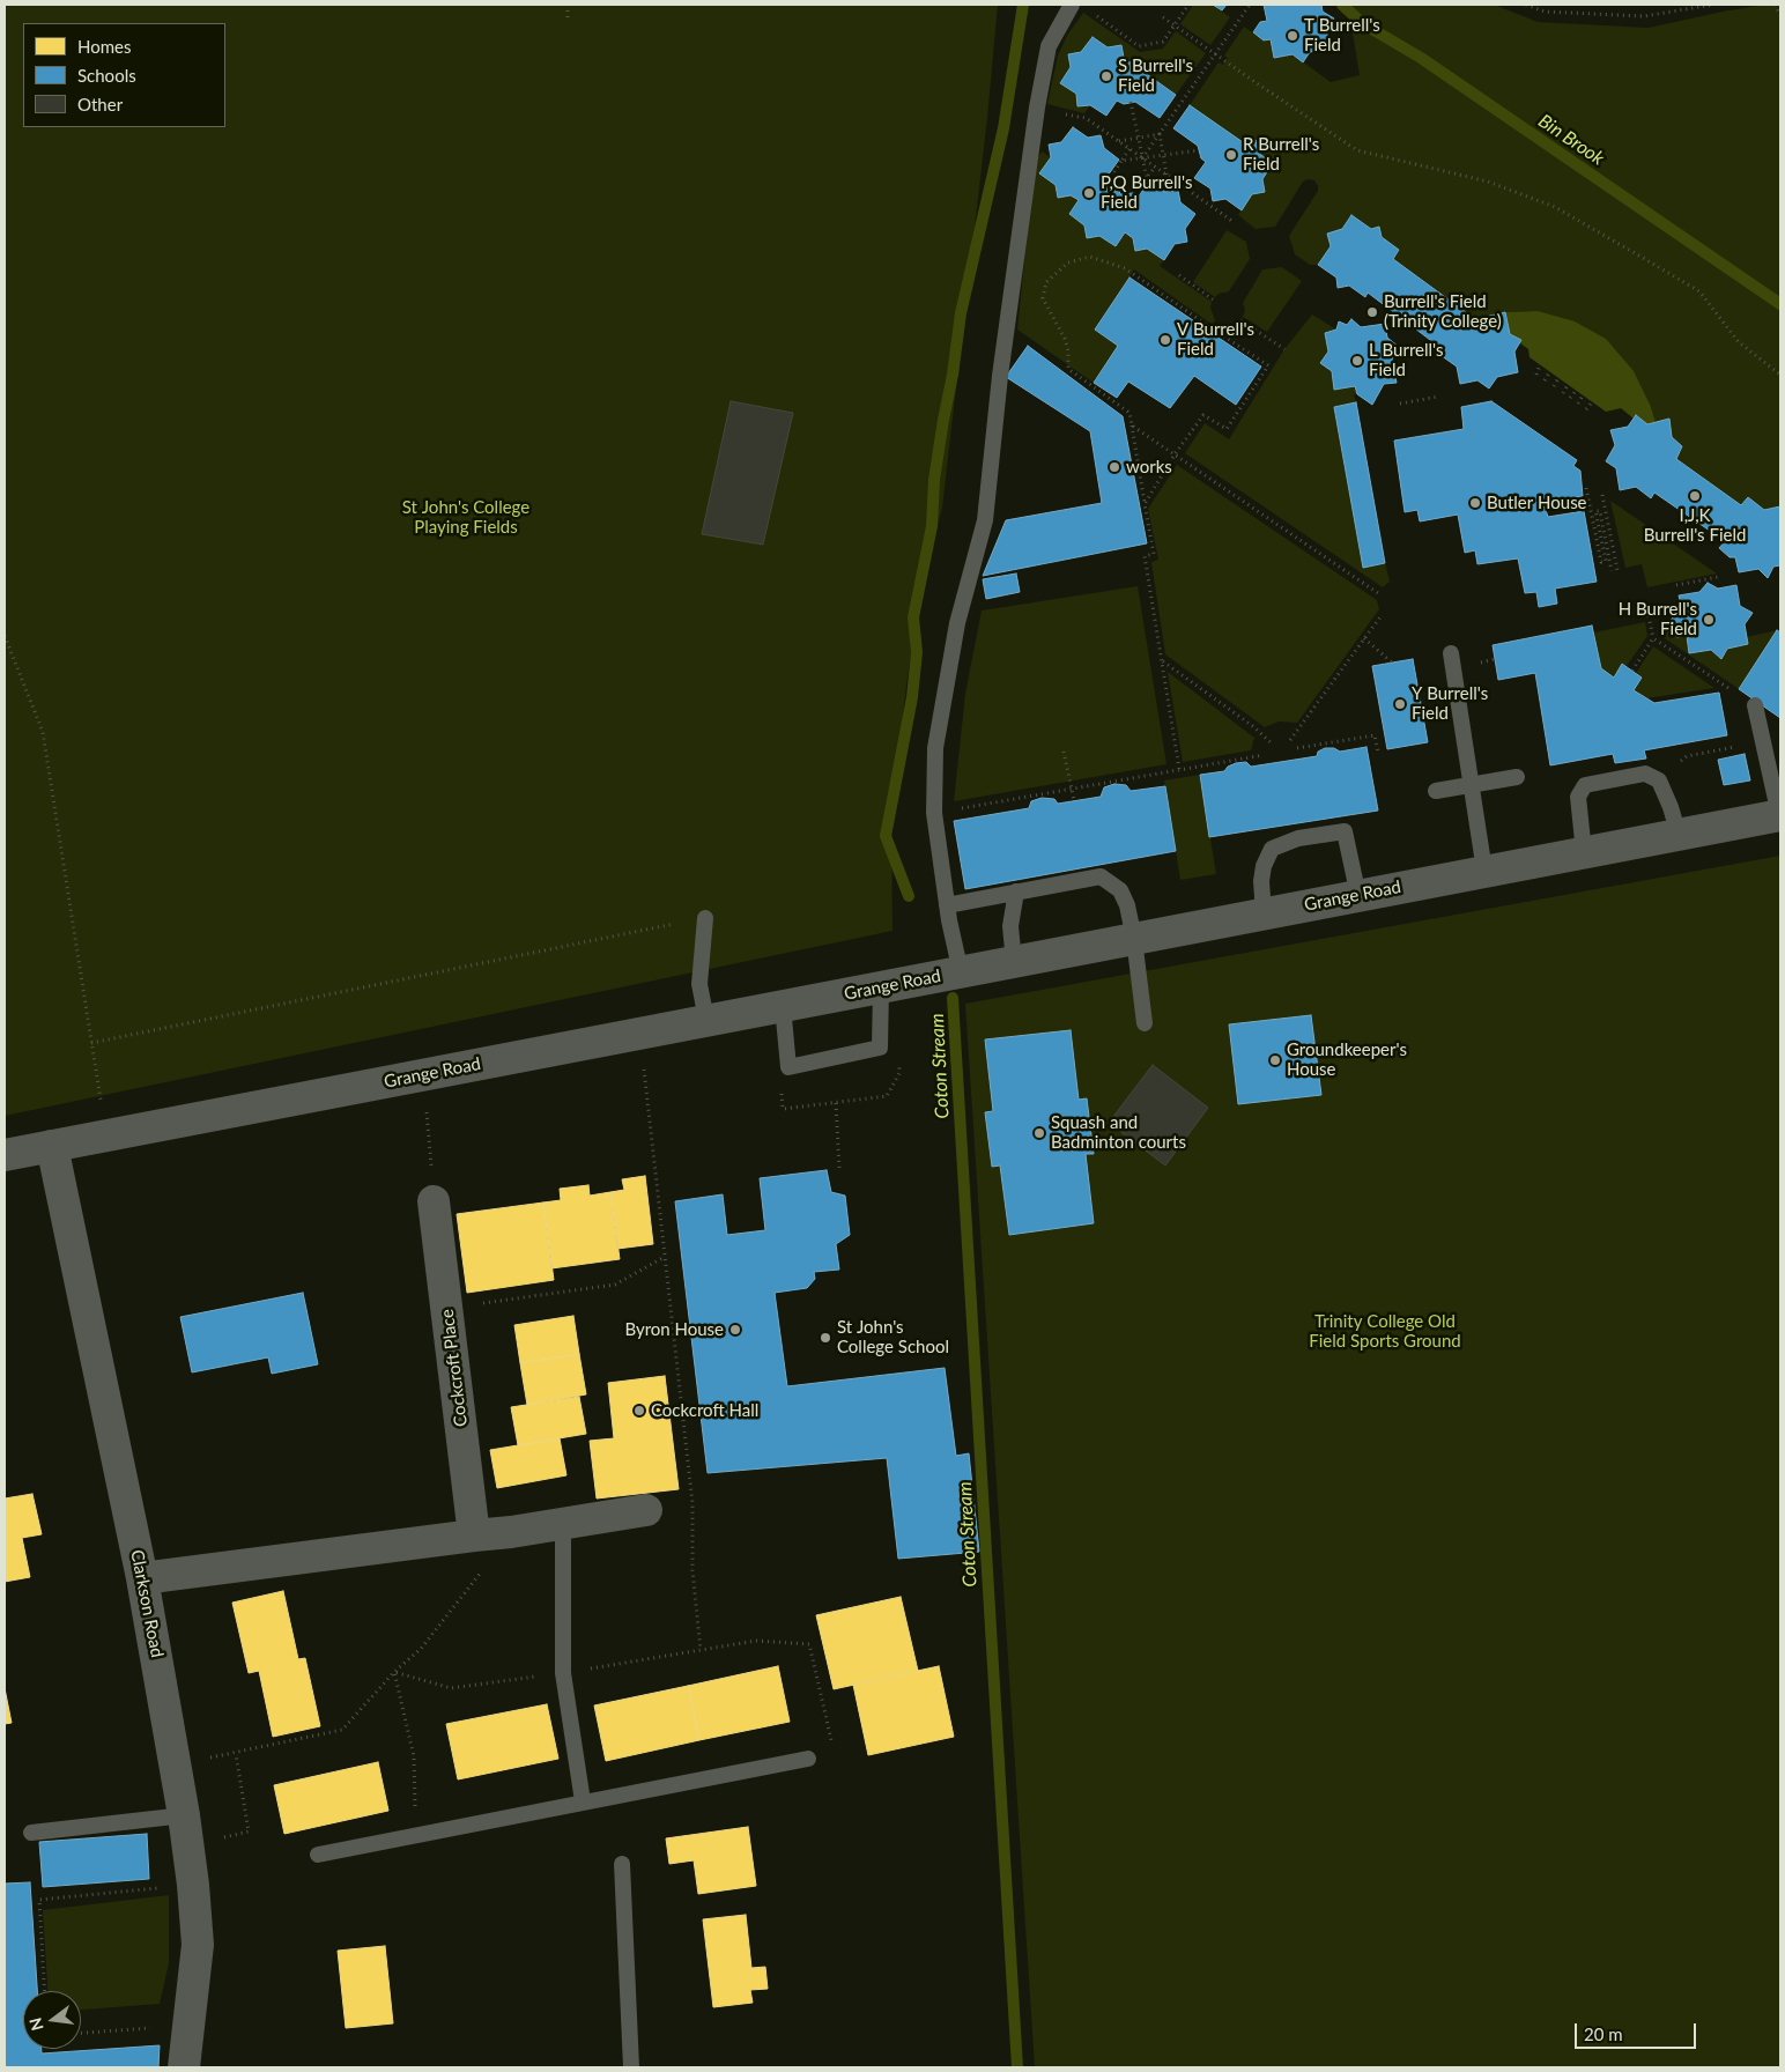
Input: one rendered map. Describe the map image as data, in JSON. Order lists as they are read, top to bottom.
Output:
{
  "streets": {
    "street": ["Grange Road", "Cockcroft Place", "Clarkson Road"]
  },
  "crossings": [
    ["Grange Road", "Clarkson Road"]
  ],
  "water": ["Bin Brook", "Coton Stream"],
  "parks": ["St John's College Playing Fields", "Trinity College Old Field Sports Ground"],
  "places": [
    "T Burrell's Field",
    "S Burrell's Field",
    "R Burrell's Field",
    "P,Q Burrell's Field",
    "Burrell's Field (Trinity College)",
    "V Burrell's Field",
    "L Burrell's Field",
    "works",
    "I,J,K Burrell's Field",
    "Butler House",
    "H Burrell's Field",
    "Y Burrell's Field",
    "Groundkeeper's House",
    "Squash and Badminton courts",
    "Byron House",
    "St John's College School",
    "Cockcroft Hall"
  ],
  "legend": ["Homes", "Schools", "Other"],
  "scale_bar": "20 m",
  "north": "left"
}
